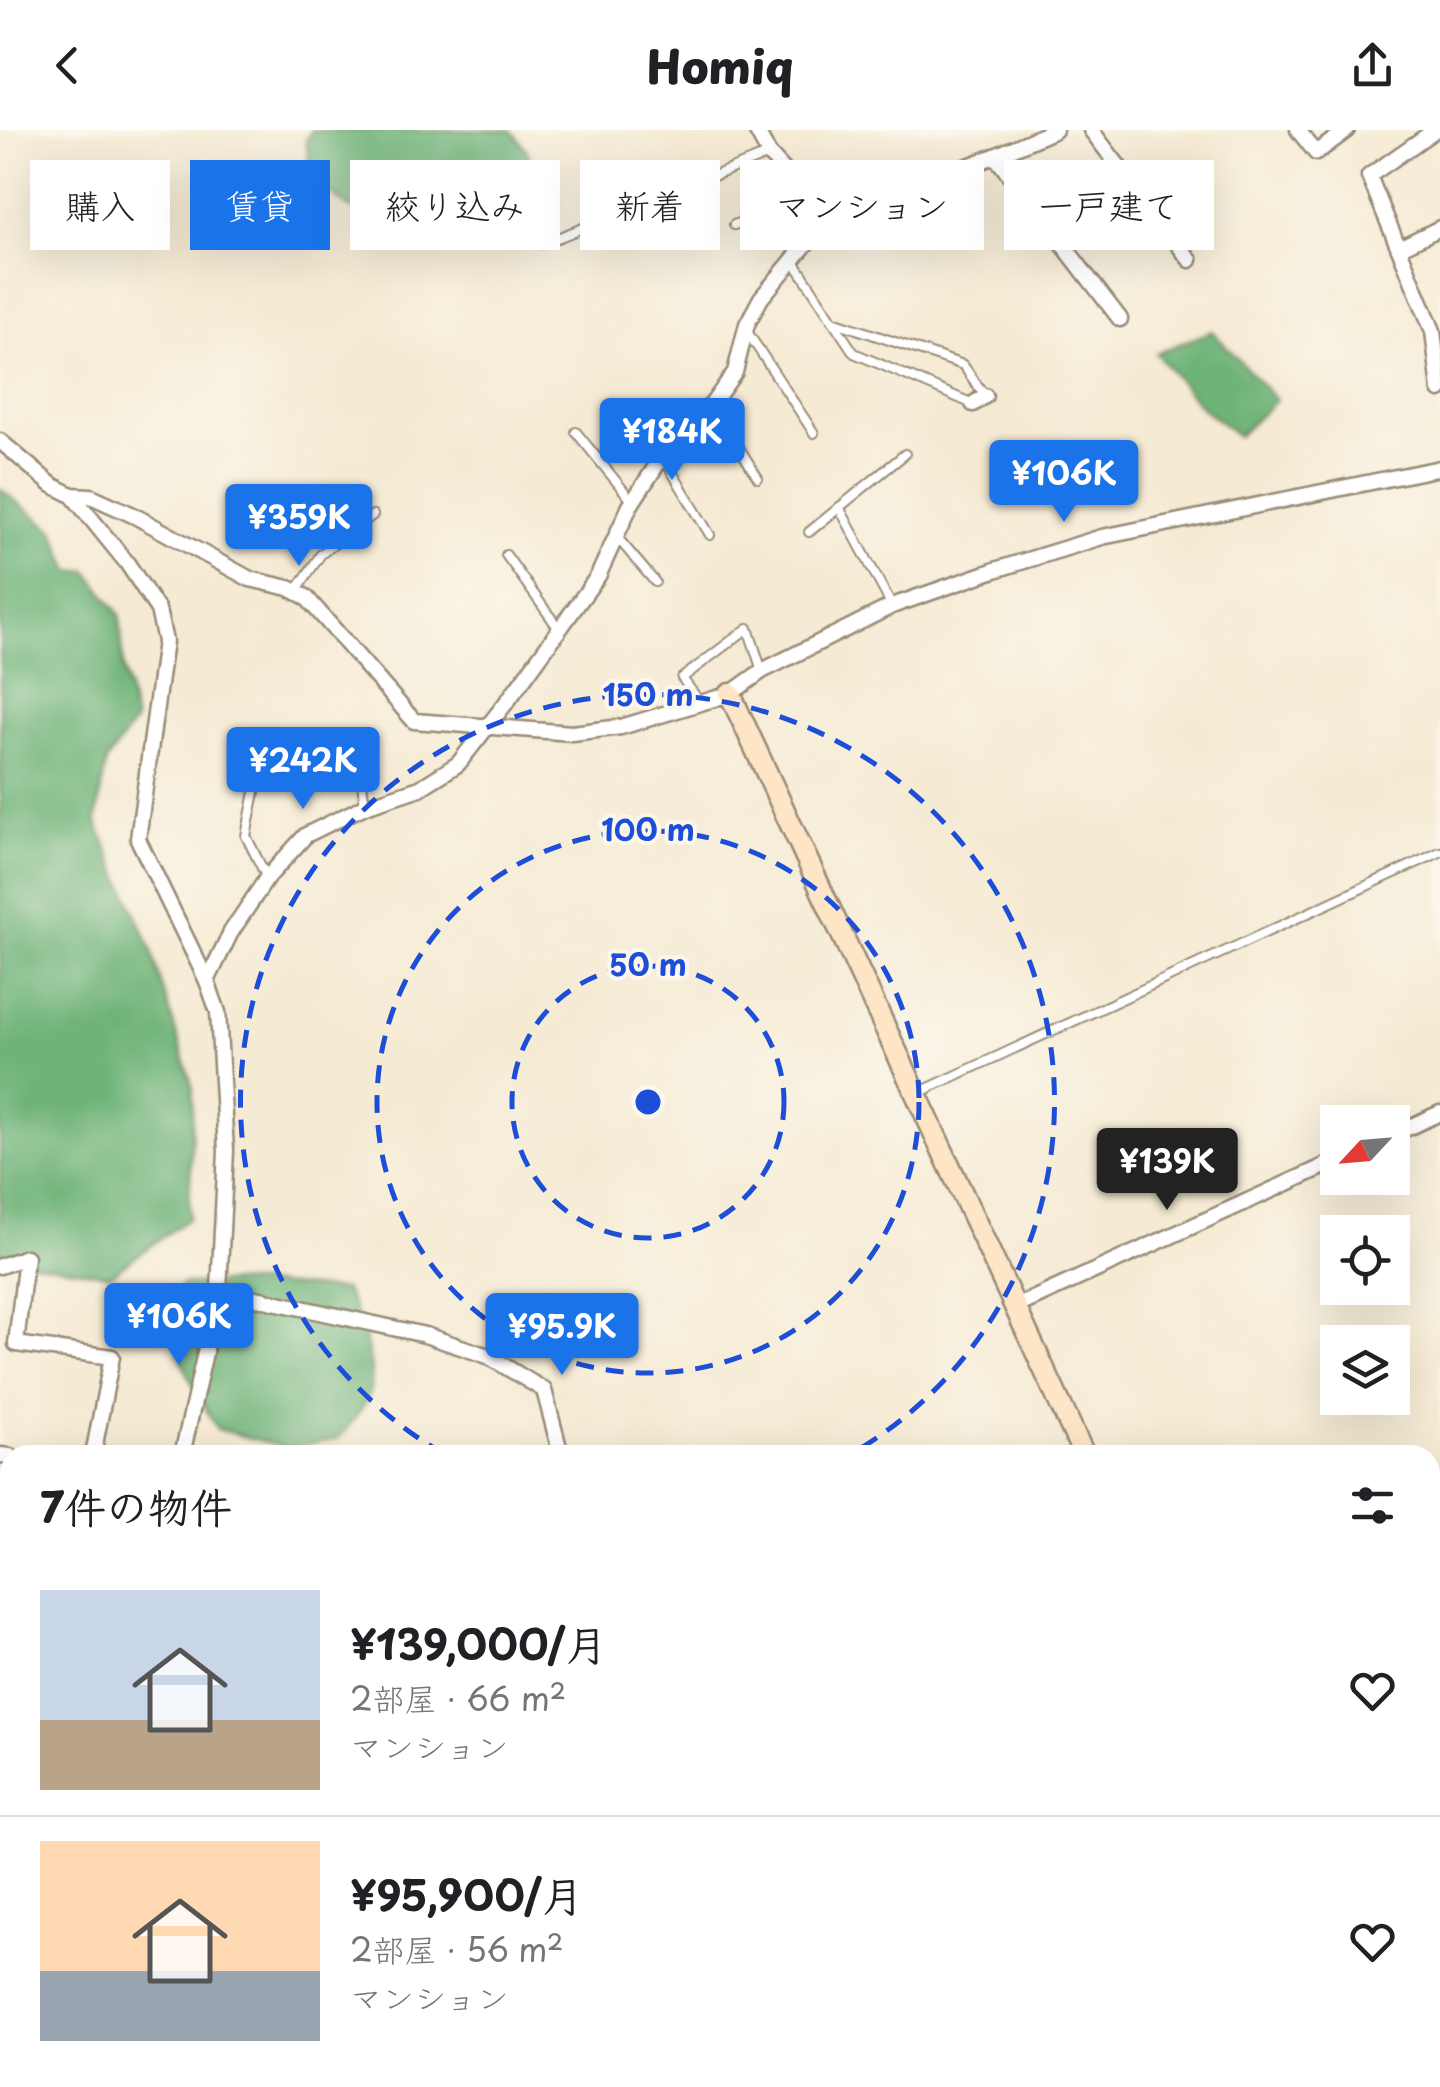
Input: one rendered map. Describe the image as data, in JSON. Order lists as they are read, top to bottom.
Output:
{
  "north": "bottom left",
  "page": {
    "header": "Homiq",
    "chip": [
      "購入",
      "賃貸",
      "絞り込み",
      "新着",
      "マンション",
      "一戸建て"
    ],
    "price": [
      "¥184K",
      "¥106K",
      "¥359K",
      "¥242K",
      "¥139K",
      "¥106K",
      "¥95.9K"
    ],
    "heading": "7件の物件",
    "list": [
      {
        "name": "¥139,000/月",
        "note": "2部屋 · 66 m² · マンション"
      },
      {
        "name": "¥95,900/月",
        "note": "2部屋 · 56 m² · マンション"
      }
    ]
  },
  "rings": ["150 m", "100 m", "50 m"]
}
